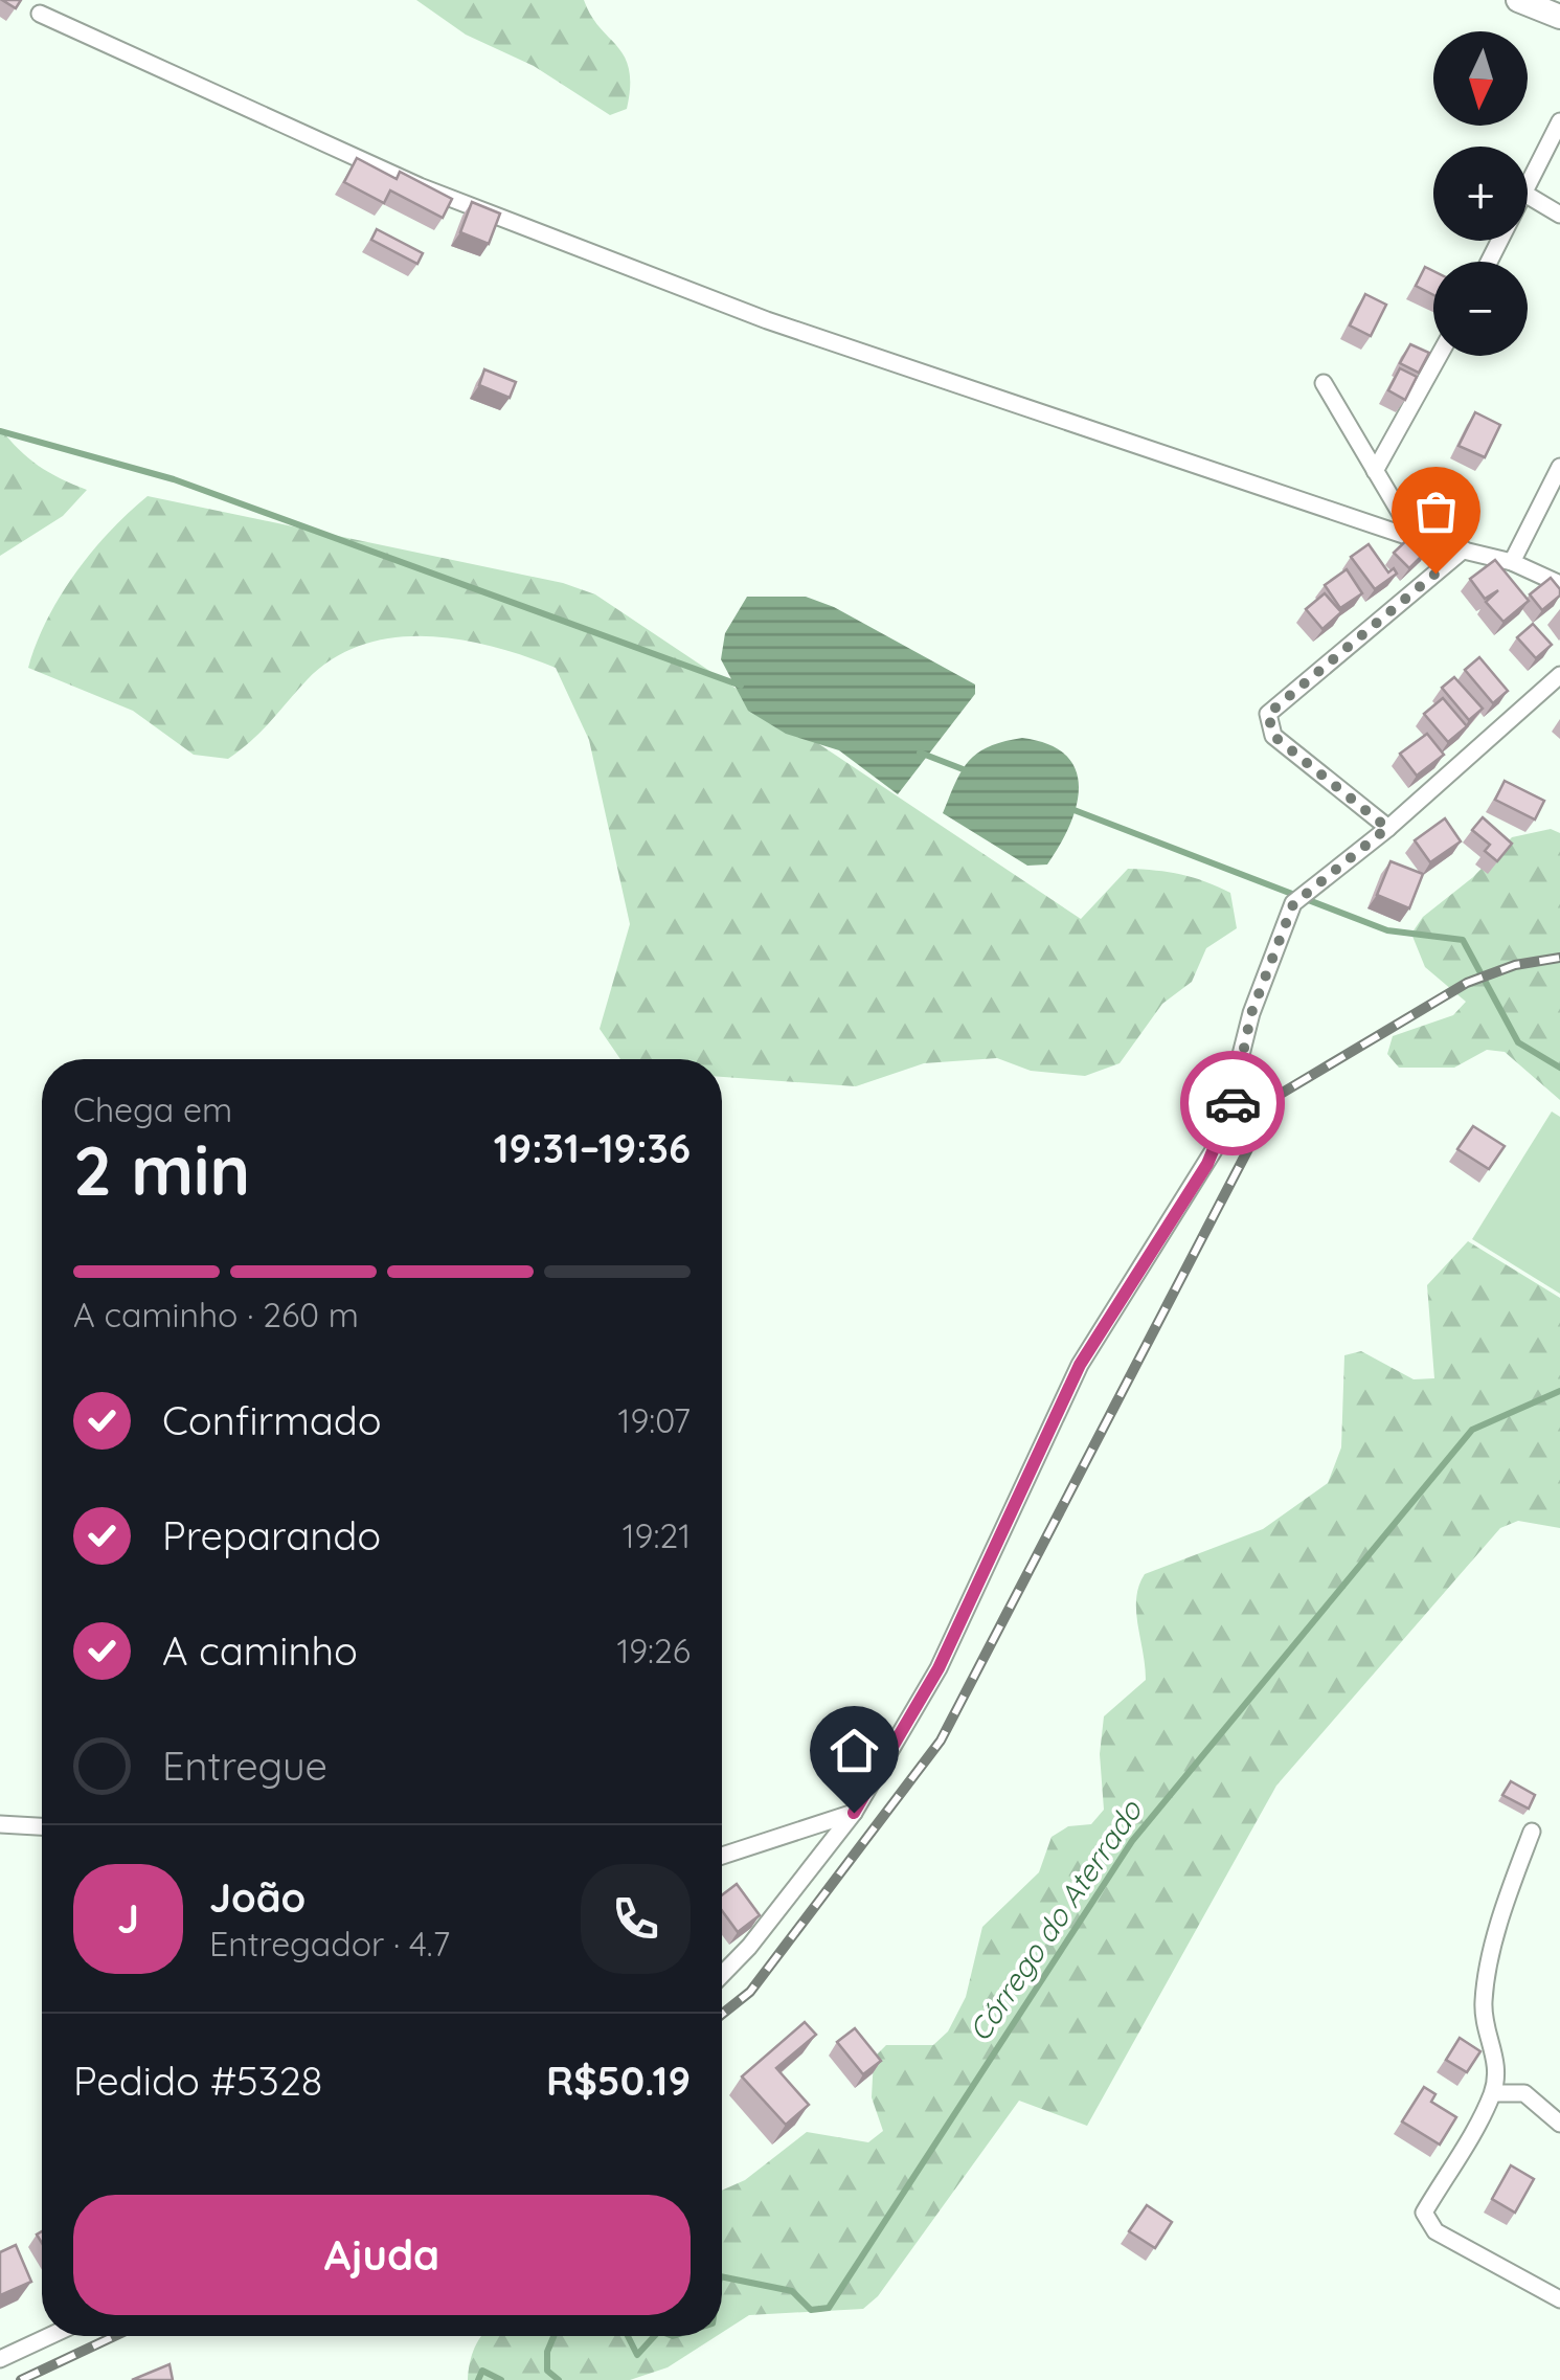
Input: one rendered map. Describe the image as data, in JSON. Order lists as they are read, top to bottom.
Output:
{
  "water": ["Córrego do Aterrado"],
  "north": "bottom",
  "page": {
    "map_buttons": ["+", "−"],
    "heading": ["2 min", "Chega em", "19:31–19:36"],
    "panel": [
      "João",
      "Entregador · 4.7",
      "Pedido #5328",
      "R$50.19"
    ],
    "bar": "A caminho · 260 m",
    "list": [
      ["Confirmado", "19:07"],
      ["Preparando", "19:21"],
      ["A caminho", "19:26"],
      "Entregue"
    ],
    "round": "J",
    "buttons": "Ajuda"
  }
}
